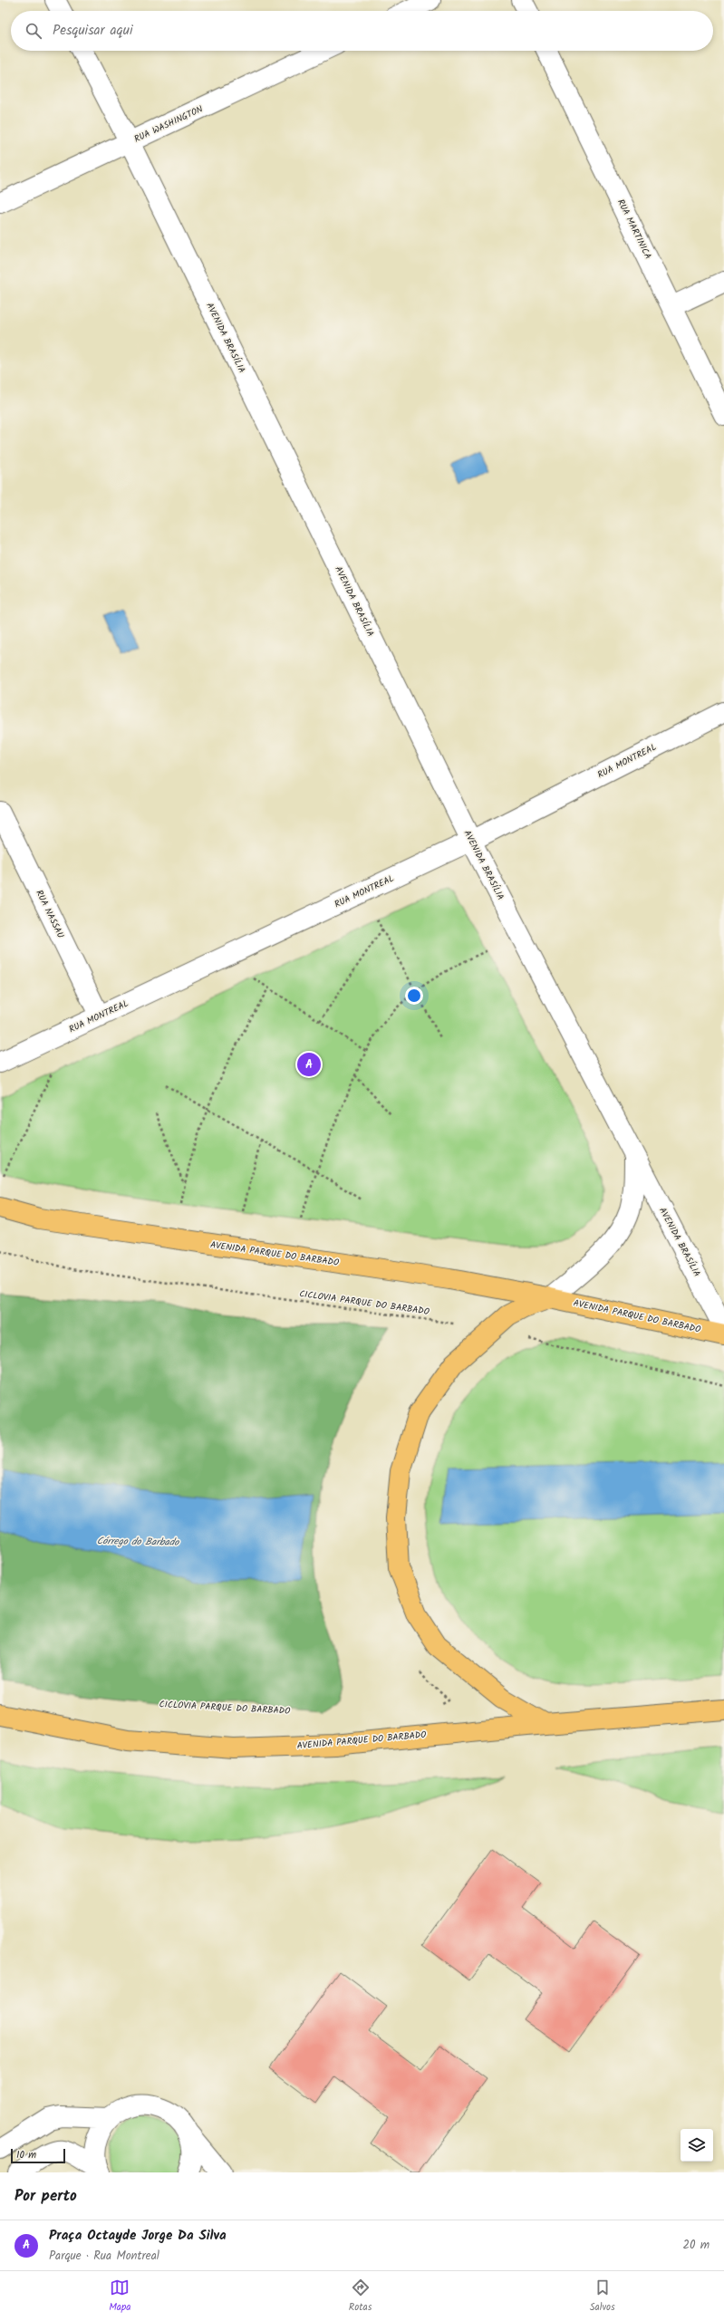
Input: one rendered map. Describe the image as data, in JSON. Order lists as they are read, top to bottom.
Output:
{
  "streets": {
    "main road": ["AVENIDA PARQUE DO BARBADO"],
    "street": [
      "RUA WASHINGTON",
      "RUA MARTINICA",
      "AVENIDA BRASÍLIA",
      "RUA MONTREAL",
      "RUA NASSAU"
    ],
    "path": ["CICLOVIA PARQUE DO BARBADO"]
  },
  "crossings": [
    ["RUA WASHINGTON", "AVENIDA BRASÍLIA"],
    ["AVENIDA BRASÍLIA", "RUA MONTREAL"],
    ["AVENIDA BRASÍLIA", "AVENIDA PARQUE DO BARBADO"],
    ["RUA MONTREAL", "RUA NASSAU"]
  ],
  "water": ["Córrego do Barbado"],
  "scale_bar": "10 m",
  "page": {
    "search": "Pesquisar aqui",
    "pins": "A",
    "scale": "10 m",
    "heading": "Por perto",
    "list": [
      {
        "mark": "A",
        "name": "Praça Octayde Jorge Da Silva",
        "note": "Parque · Rua Montreal",
        "value": "20 m"
      }
    ],
    "nav": ["Mapa", "Rotas", "Salvos"]
  }
}
